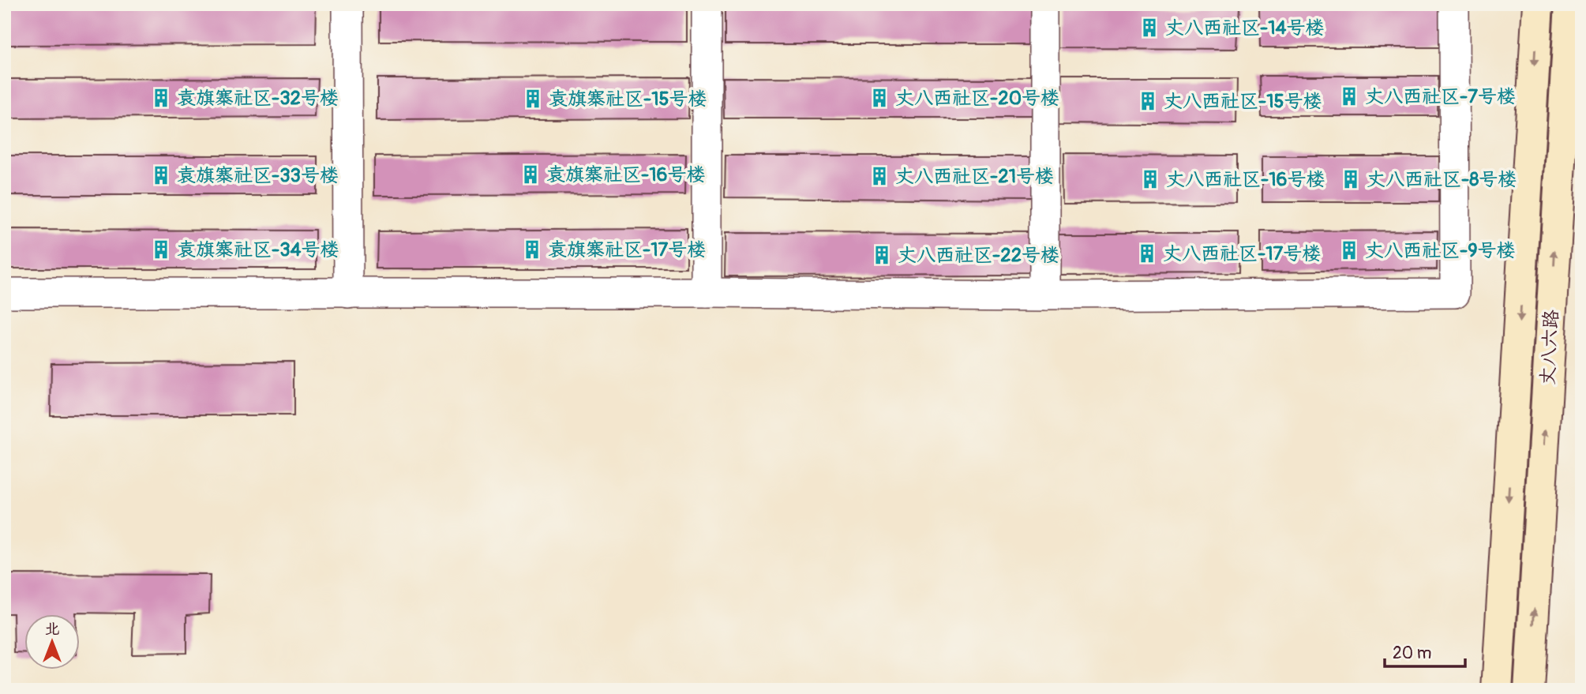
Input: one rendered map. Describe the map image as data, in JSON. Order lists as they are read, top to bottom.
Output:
{
  "streets": {
    "main road": ["丈八六路"]
  },
  "places": {
    "building": [
      "丈八西社区-14号楼",
      "丈八西社区-7号楼",
      "袁旗寨社区-32号楼",
      "丈八西社区-20号楼",
      "袁旗寨社区-15号楼",
      "丈八西社区-15号楼",
      "袁旗寨社区-16号楼",
      "袁旗寨社区-33号楼",
      "丈八西社区-21号楼",
      "丈八西社区-16号楼",
      "丈八西社区-8号楼",
      "袁旗寨社区-34号楼",
      "袁旗寨社区-17号楼",
      "丈八西社区-9号楼",
      "丈八西社区-17号楼",
      "丈八西社区-22号楼"
    ]
  },
  "scale_bar": "20 m",
  "north": "top"
}
